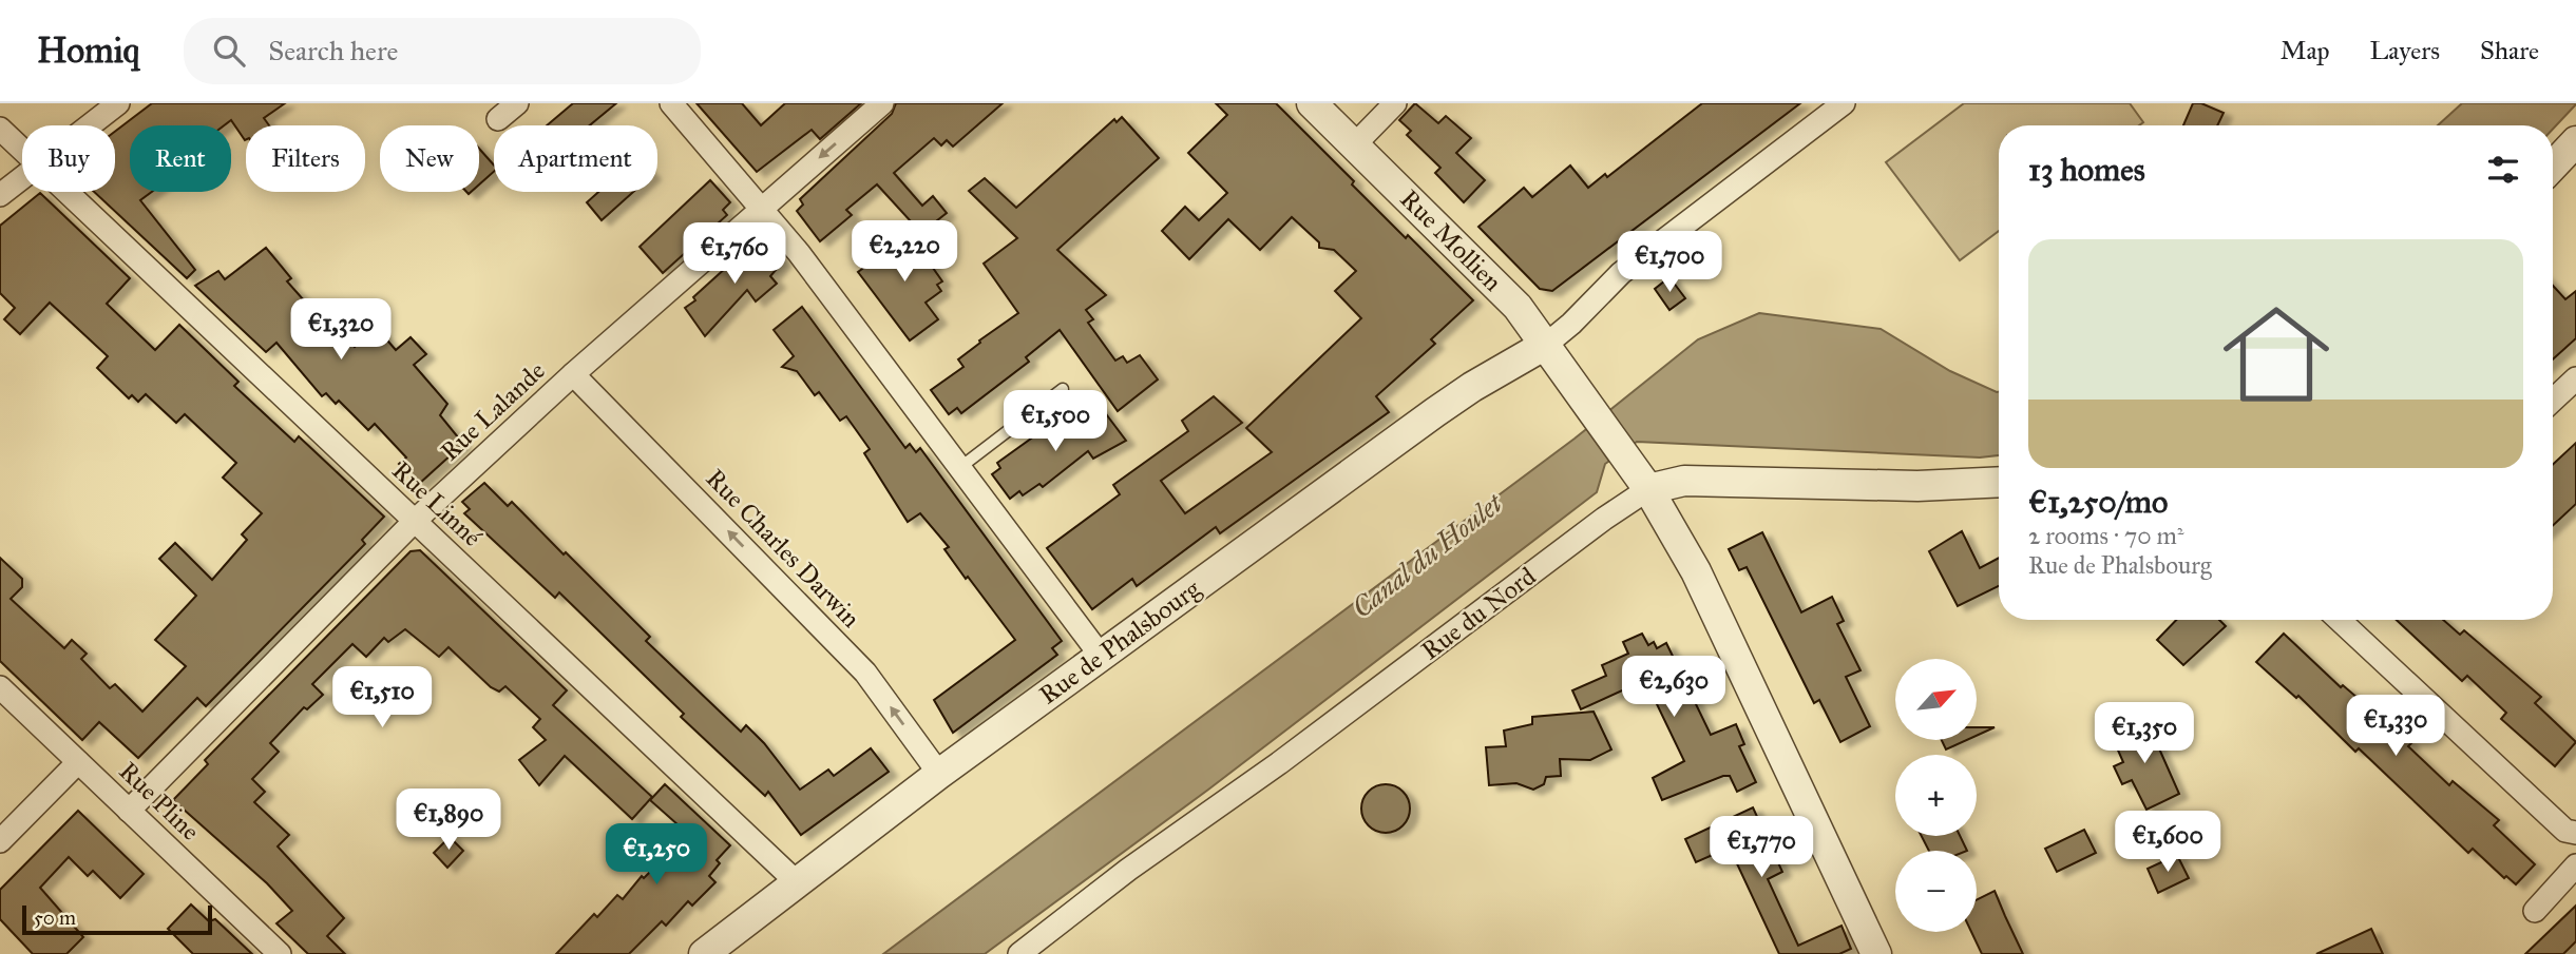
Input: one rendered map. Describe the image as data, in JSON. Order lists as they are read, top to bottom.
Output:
{
  "streets": {
    "street": [
      "Rue Mollien",
      "Rue Lalande",
      "Rue Linné",
      "Rue Charles Darwin",
      "Rue du Nord",
      "Rue de Phalsbourg",
      "Rue Pline"
    ]
  },
  "crossings": [
    ["Rue Mollien", "Rue du Nord"],
    ["Rue Mollien", "Rue de Phalsbourg"],
    ["Rue Lalande", "Rue Linné"],
    ["Rue Lalande", "Rue Charles Darwin"],
    ["Rue Lalande", "Rue Pline"],
    ["Rue Linné", "Rue de Phalsbourg"],
    ["Rue Charles Darwin", "Rue de Phalsbourg"]
  ],
  "one_way": ["Rue Charles Darwin"],
  "water": ["Canal du Houlet"],
  "scale_bar": "50 m",
  "north": "top right",
  "page": {
    "header": "Homiq",
    "search": "Search here",
    "nav": ["Map", "Layers", "Share"],
    "chip": [
      "Buy",
      "Rent",
      "Filters",
      "New",
      "Apartment"
    ],
    "heading": "13 homes",
    "list": [
      {
        "name": "€1,250/mo",
        "note": "2 rooms · 70 m² · Rue de Phalsbourg"
      }
    ],
    "price": [
      "€2,220",
      "€1,760",
      "€1,700",
      "€1,320",
      "€1,500",
      "€2,630",
      "€1,510",
      "€1,330",
      "€1,350",
      "€1,890",
      "€1,600",
      "€1,770",
      "€1,250"
    ],
    "map_buttons": ["+", "−"],
    "scale": "50 m"
  }
}
